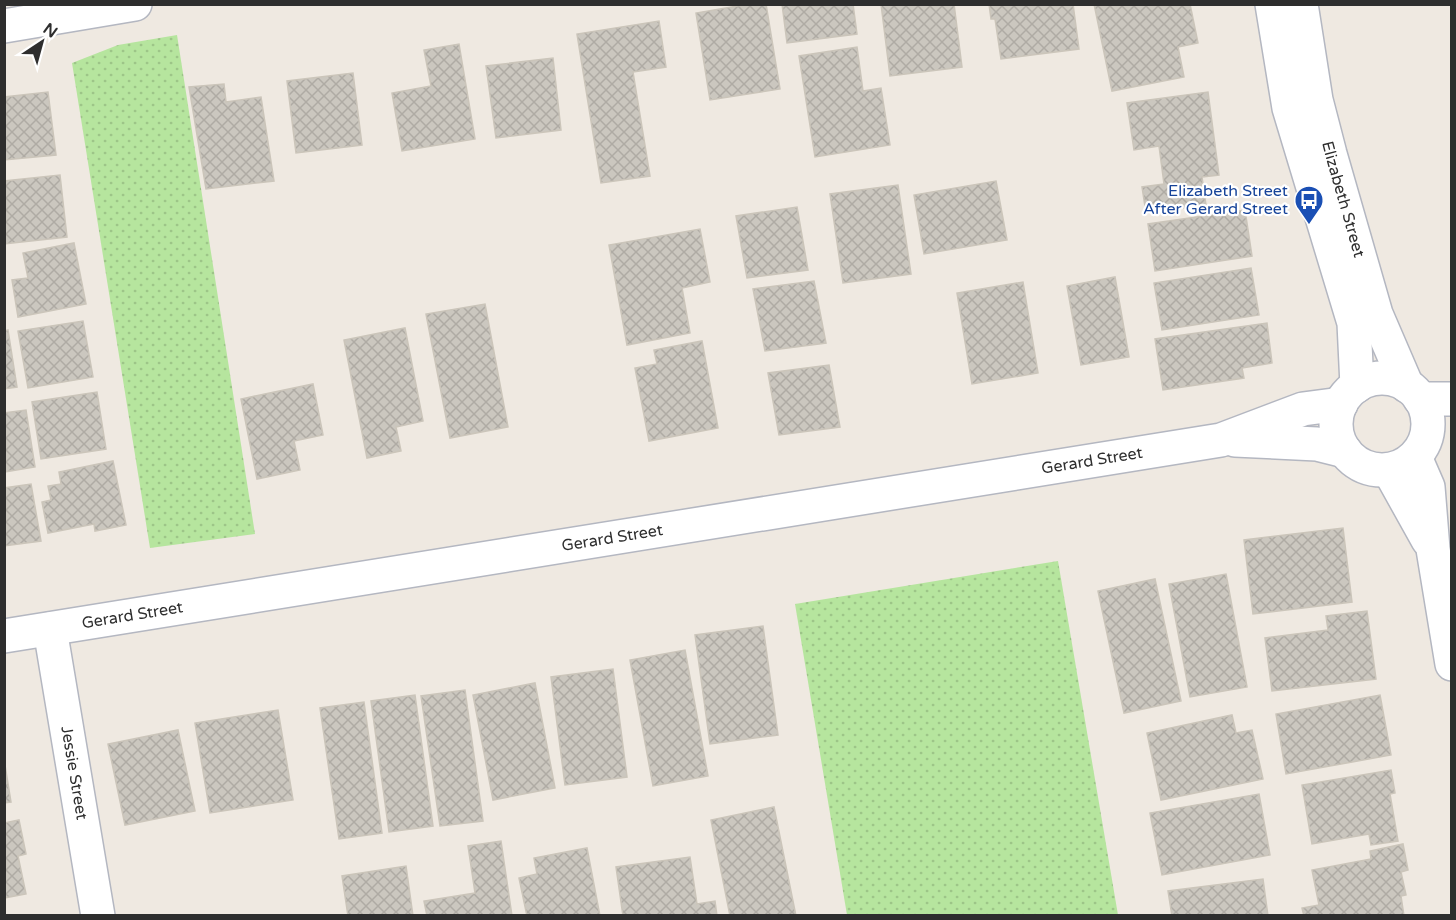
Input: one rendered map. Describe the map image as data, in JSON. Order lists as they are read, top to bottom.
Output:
{
  "streets": {
    "street": ["Elizabeth Street", "Gerard Street", "Jessie Street"]
  },
  "crossings": [
    ["Elizabeth Street", "Gerard Street"],
    ["Gerard Street", "Jessie Street"]
  ],
  "places": {
    "bus stop": ["Elizabeth Street After Gerard Street"]
  },
  "north": "top right"
}
